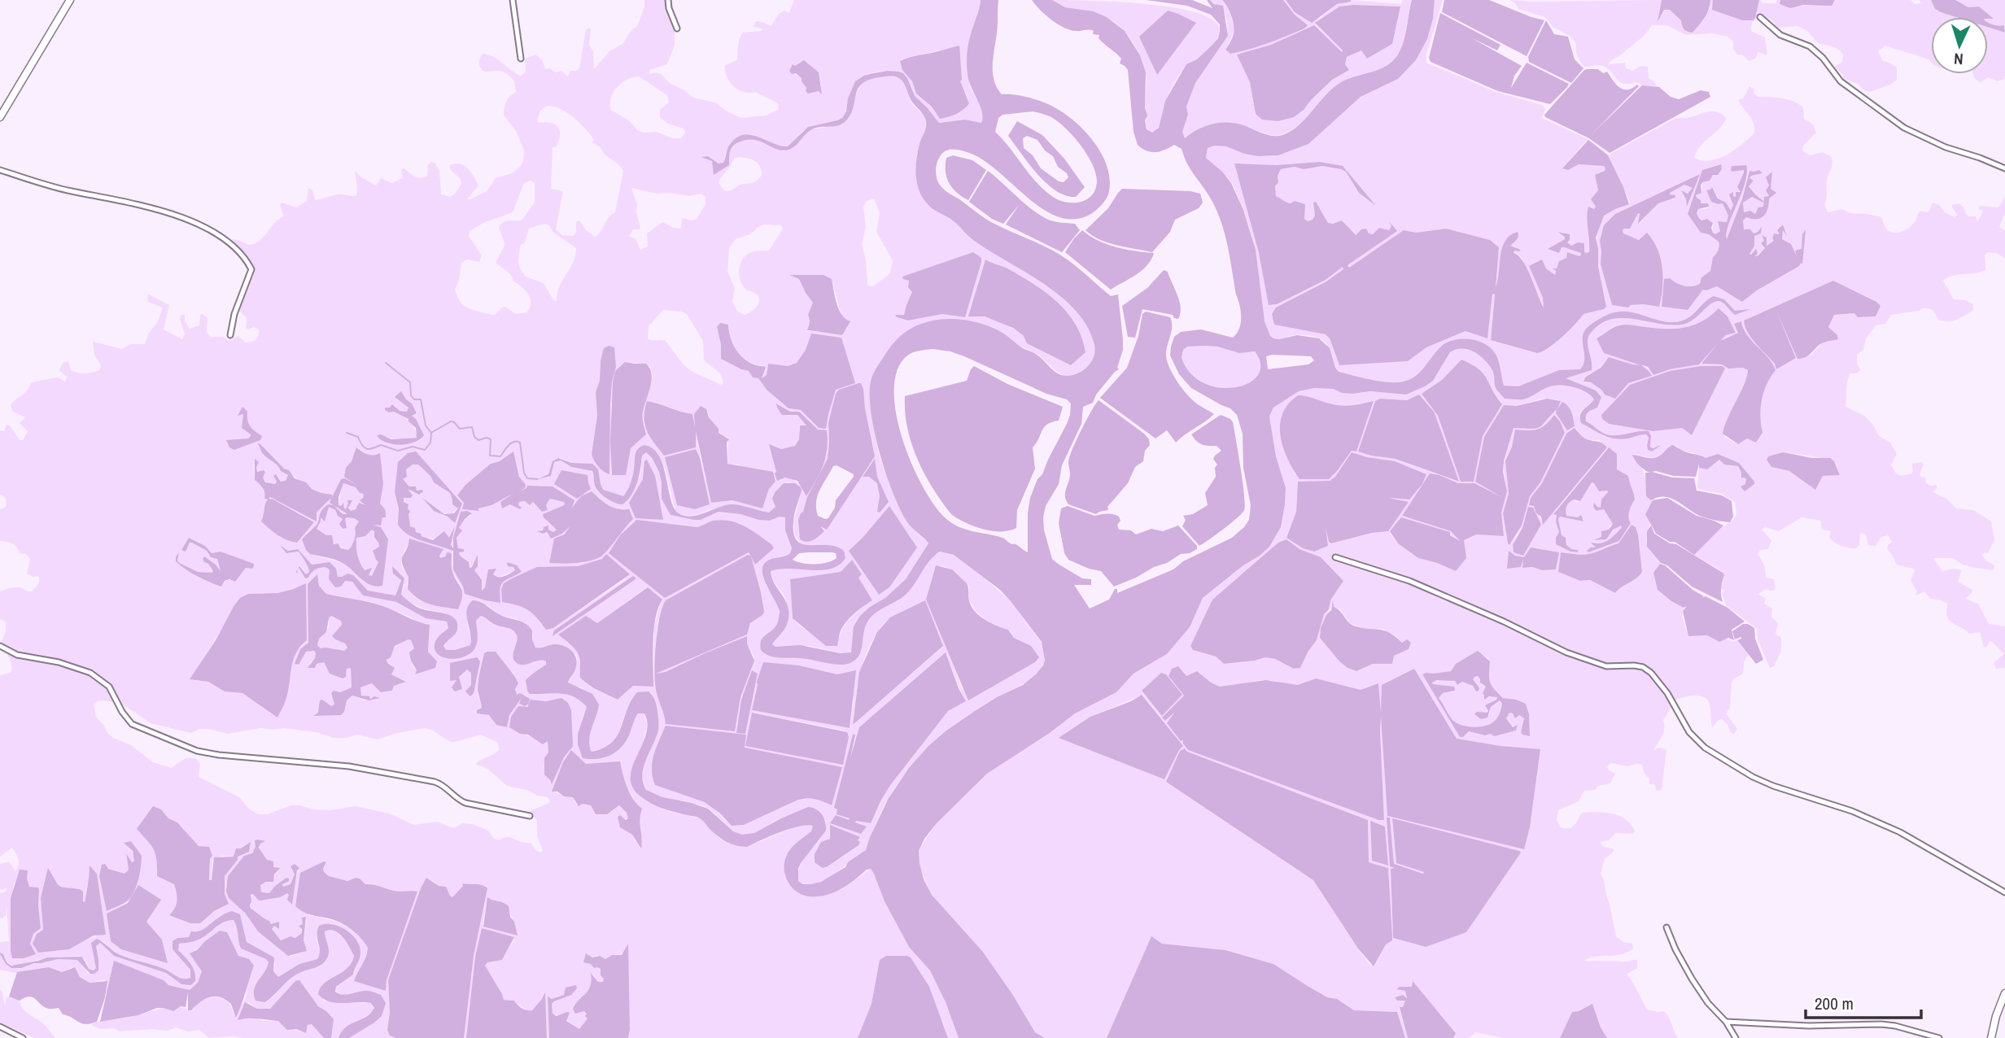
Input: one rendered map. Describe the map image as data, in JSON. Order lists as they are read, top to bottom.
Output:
{
  "scale_bar": "200 m",
  "north": "bottom"
}
